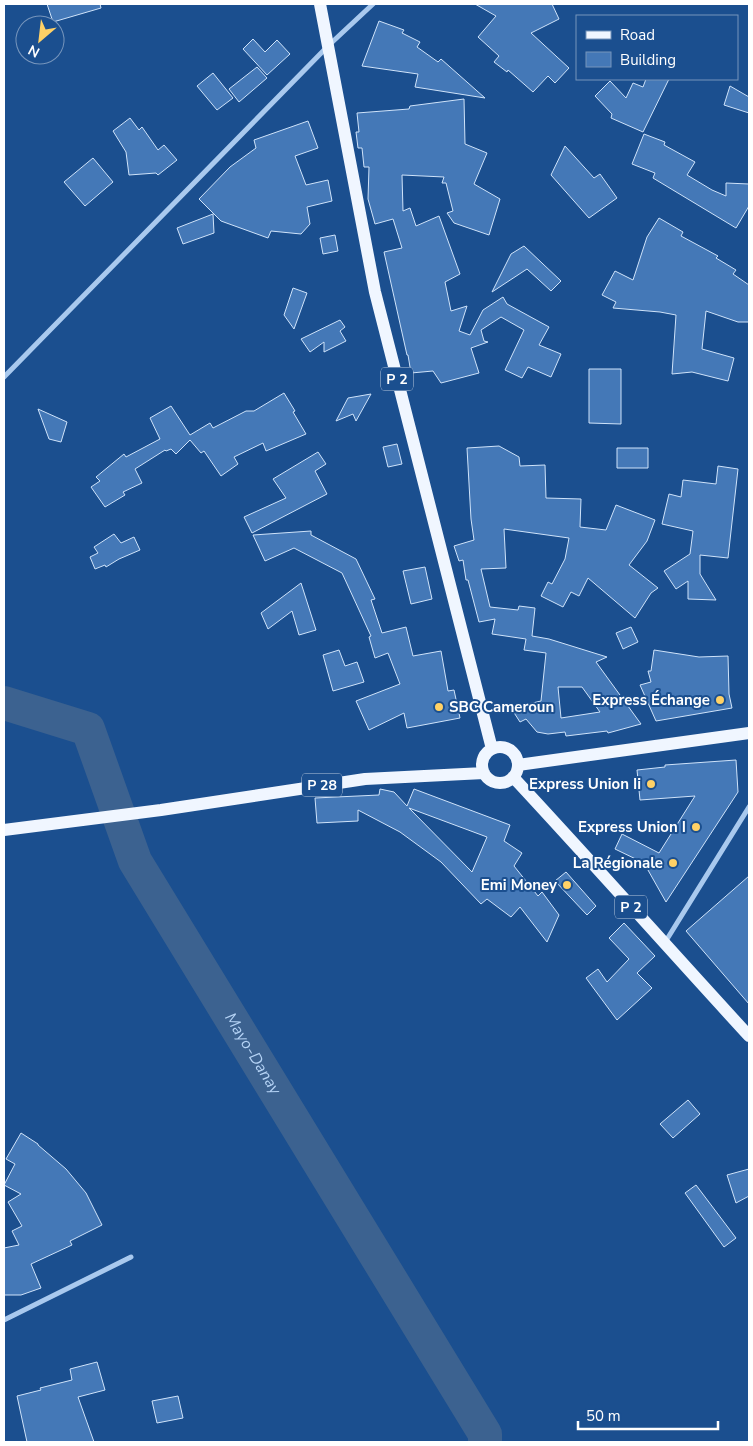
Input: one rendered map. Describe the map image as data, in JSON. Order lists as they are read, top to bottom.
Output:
{
  "streets": {
    "main road": ["P 2", "P 28"]
  },
  "crossings": [
    ["P 2", "P 28"]
  ],
  "water": ["Mayo-Danay"],
  "places": [
    "Express Échange",
    "SBC Cameroun",
    "Express Union Ii",
    "Express Union I",
    "La Régionale",
    "Emi Money"
  ],
  "legend": ["Road", "Building"],
  "scale_bar": "50 m",
  "north": "bottom left"
}
